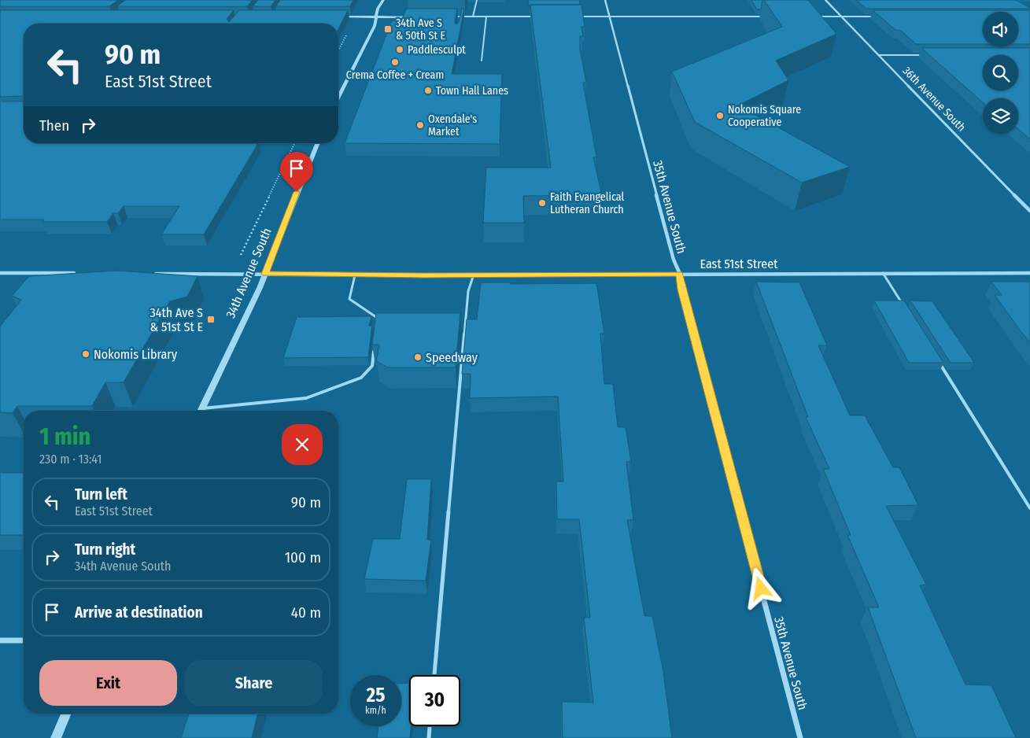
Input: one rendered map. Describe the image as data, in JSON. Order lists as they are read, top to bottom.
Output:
{
  "streets": {
    "street": [
      "36th Avenue South",
      "35th Avenue South",
      "East 51st Street",
      "34th Avenue South"
    ]
  },
  "crossings": [
    ["35th Avenue South", "East 51st Street"],
    ["East 51st Street", "34th Avenue South"]
  ],
  "places": {
    "transit": ["34th Ave S & 50th St E", "34th Ave S & 51st St E"],
    "other": [
      "Paddlesculpt",
      "Crema Coffee + Cream",
      "Town Hall Lanes",
      "Nokomis Square Cooperative",
      "Oxendale's Market",
      "Faith Evangelical Lutheran Church",
      "Nokomis Library",
      "Speedway"
    ]
  },
  "page": {
    "turn": ["90 m", "East 51st Street"],
    "then": "Then",
    "heading": ["1 min", "230 m · 13:41"],
    "list": [
      {
        "name": "Turn left",
        "note": "East 51st Street",
        "value": "90 m"
      },
      {
        "name": "Turn right",
        "note": "34th Avenue South",
        "value": "100 m"
      },
      {
        "name": "Arrive at destination",
        "value": "40 m"
      }
    ],
    "buttons": ["Exit", "Share"],
    "speed": "25 km/h",
    "limit": "30"
  }
}
